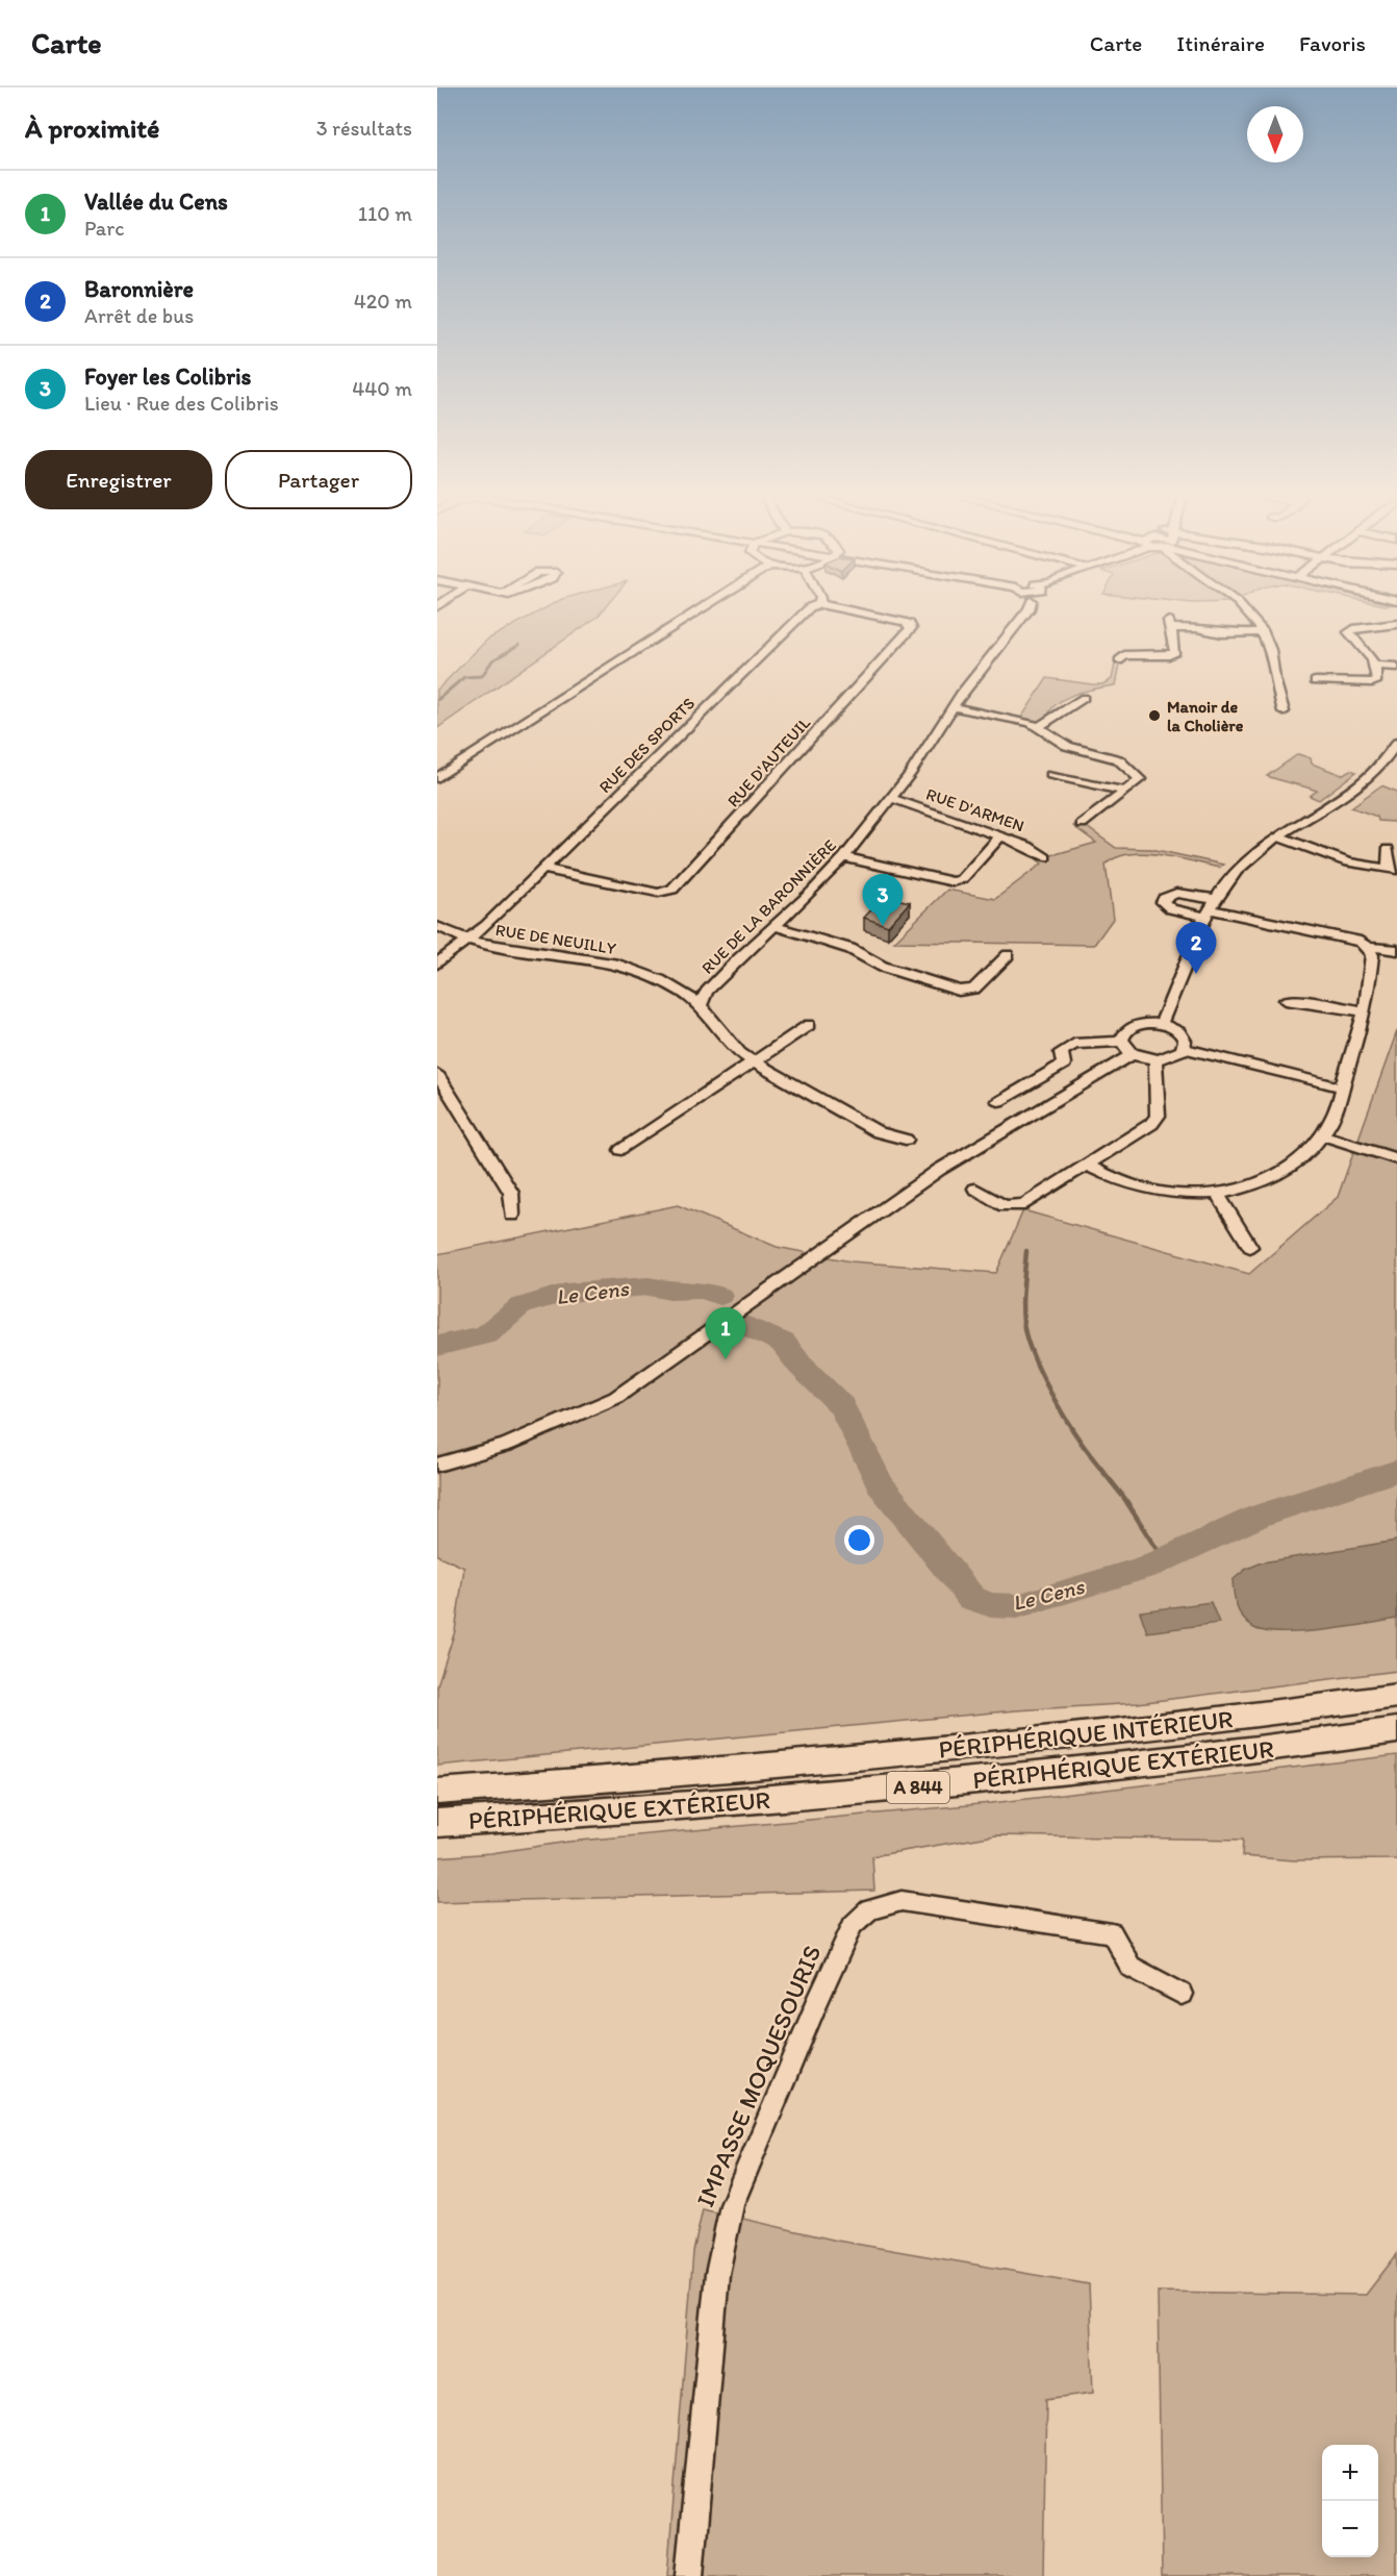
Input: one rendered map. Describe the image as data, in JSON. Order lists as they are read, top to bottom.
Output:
{
  "streets": {
    "highway": ["PÉRIPHÉRIQUE INTÉRIEUR", "PÉRIPHÉRIQUE EXTÉRIEUR", "A 844"],
    "street": [
      "RUE DES SPORTS",
      "RUE D'AUTEUIL",
      "RUE D'ARMEN",
      "RUE DE LA BARONNIÈRE",
      "RUE DE NEUILLY",
      "IMPASSE MOQUESOURIS"
    ]
  },
  "crossings": [
    ["RUE DES SPORTS", "RUE D'AUTEUIL"],
    ["RUE DES SPORTS", "RUE DE NEUILLY"],
    ["RUE D'ARMEN", "RUE DE LA BARONNIÈRE"],
    ["RUE DE LA BARONNIÈRE", "RUE DE NEUILLY"]
  ],
  "water": ["Le Cens"],
  "places": ["Manoir de la Cholière"],
  "north": "bottom",
  "page": {
    "header": "Carte",
    "nav": ["Carte", "Itinéraire", "Favoris"],
    "heading": ["À proximité", "3 résultats"],
    "list": [
      {
        "mark": "1",
        "name": "Vallée du Cens",
        "note": "Parc",
        "value": "110 m"
      },
      {
        "mark": "2",
        "name": "Baronnière",
        "note": "Arrêt de bus",
        "value": "420 m"
      },
      {
        "mark": "3",
        "name": "Foyer les Colibris",
        "note": "Lieu · Rue des Colibris",
        "value": "440 m"
      }
    ],
    "buttons": ["Enregistrer", "Partager"],
    "pins": ["3", "2", "1"],
    "map_buttons": ["+", "−"]
  }
}
